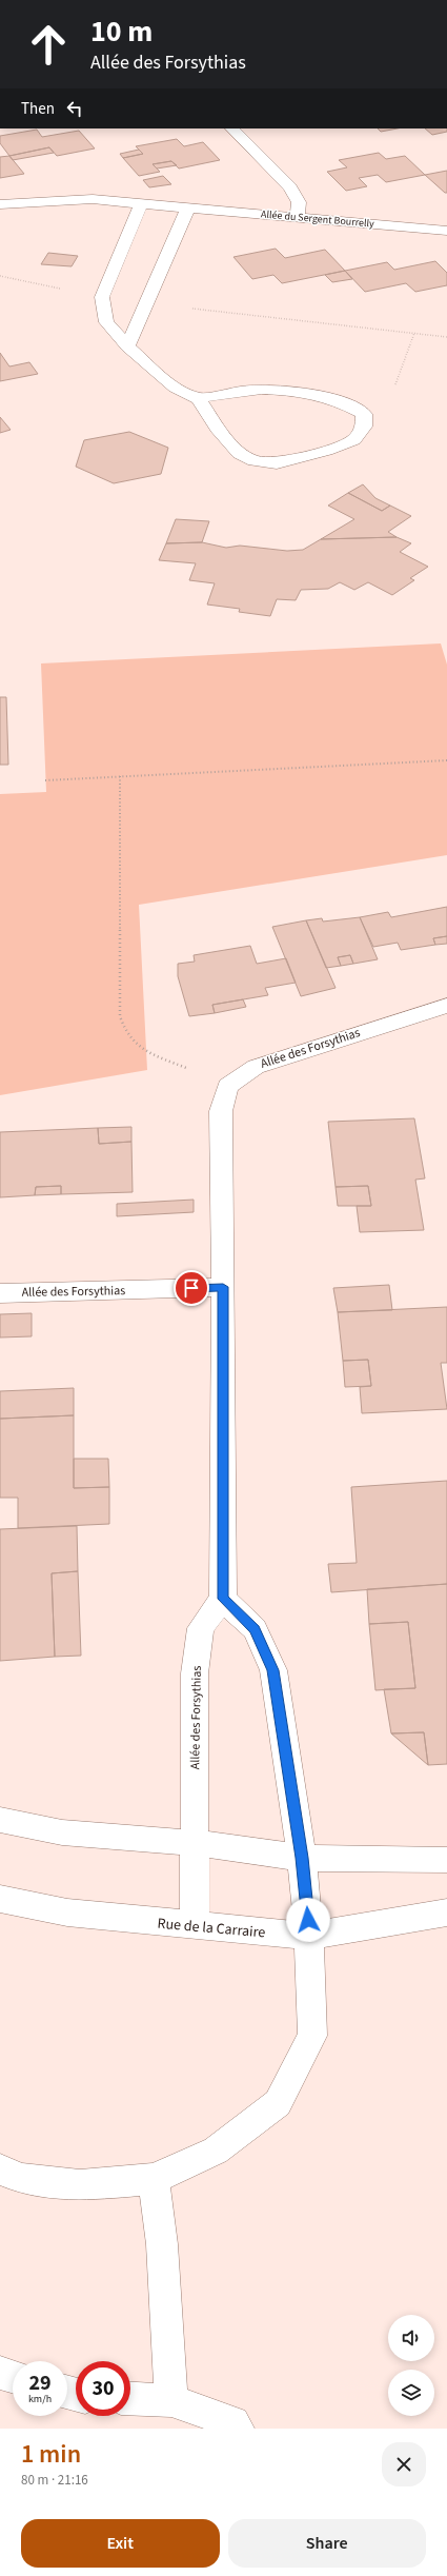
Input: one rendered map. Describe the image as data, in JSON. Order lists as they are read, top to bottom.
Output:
{
  "streets": {
    "street": ["Allée du Sergent Bourrelly", "Allée des Forsythias", "Rue de la Carraire"]
  },
  "crossings": [
    ["Allée des Forsythias", "Rue de la Carraire"]
  ],
  "page": {
    "turn": ["10 m", "Allée des Forsythias"],
    "then": "Then",
    "speed": "29 km/h",
    "limit": "30",
    "heading": ["1 min", "80 m · 21:16"],
    "buttons": ["Exit", "Share"]
  }
}
